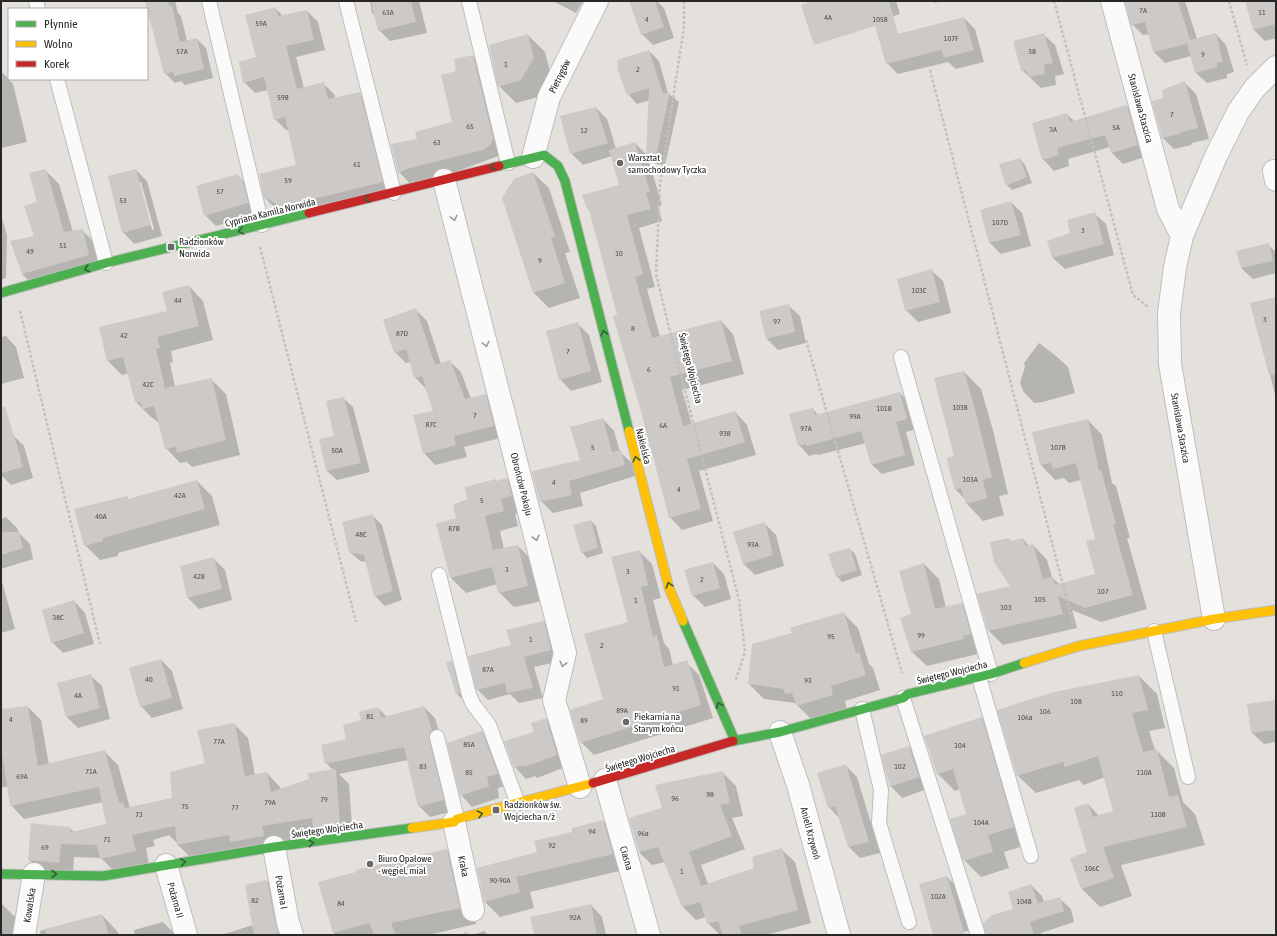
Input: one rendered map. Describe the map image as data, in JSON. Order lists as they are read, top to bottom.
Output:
{
  "streets": {
    "street": [
      "Pietrygów",
      "Stanisława Staszica",
      "Cypriana Kamila Norwida",
      "Świętego Wojciecha",
      "Nakielska",
      "Obrońców Pokoju",
      "Anieli Krzywoń",
      "Ciasna",
      "Kraka",
      "Pożarna I",
      "Pożarna II",
      "Kowalska"
    ]
  },
  "crossings": [
    ["Pietrygów", "Cypriana Kamila Norwida"],
    ["Pietrygów", "Nakielska"],
    ["Stanisława Staszica", "Świętego Wojciecha"],
    ["Cypriana Kamila Norwida", "Nakielska"],
    ["Cypriana Kamila Norwida", "Obrońców Pokoju"],
    ["Świętego Wojciecha", "Nakielska"],
    ["Świętego Wojciecha", "Obrońców Pokoju"],
    ["Świętego Wojciecha", "Anieli Krzywoń"],
    ["Świętego Wojciecha", "Ciasna"],
    ["Świętego Wojciecha", "Kraka"],
    ["Świętego Wojciecha", "Pożarna I"],
    ["Świętego Wojciecha", "Pożarna II"],
    ["Świętego Wojciecha", "Kowalska"]
  ],
  "one_way": ["Cypriana Kamila Norwida", "Nakielska", "Obrońców Pokoju"],
  "places": {
    "other": ["Warsztat samochodowy Tyczka", "Piekarnia na Starym końcu", "Biuro Opałowe - węgiel, miał"],
    "transit": ["Radzionków Norwida", "Radzionków św. Wojciecha n/ż"]
  },
  "house_numbers": [
    "7A",
    "63A",
    "11",
    "4A",
    "4",
    "105B",
    "59A",
    "107F",
    "57A",
    "3B",
    "9",
    "1",
    "2",
    "59B",
    "7",
    "65",
    "5A",
    "3A",
    "12",
    "63",
    "61",
    "59",
    "57",
    "53",
    "107D",
    "3",
    "51",
    "49",
    "10",
    "9",
    "103C",
    "44",
    "3",
    "97",
    "8",
    "87D",
    "42",
    "7",
    "6",
    "42C",
    "103B",
    "101B",
    "7",
    "99A",
    "87C",
    "6A",
    "97A",
    "93B",
    "5",
    "107B",
    "50A",
    "103A",
    "4",
    "4",
    "42A",
    "5",
    "40A",
    "87B",
    "48C",
    "93A",
    "3",
    "3",
    "42B",
    "2",
    "107",
    "105",
    "1",
    "103",
    "38C",
    "99",
    "95",
    "1",
    "2",
    "87A",
    "40",
    "93",
    "91",
    "110",
    "4A",
    "108",
    "89A",
    "106",
    "81",
    "106a",
    "4",
    "89",
    "77A",
    "85A",
    "104",
    "83",
    "102",
    "71A",
    "85",
    "110A",
    "69A",
    "98",
    "96",
    "79",
    "79A",
    "75",
    "77",
    "73",
    "110B",
    "104A",
    "94",
    "96a",
    "71",
    "92",
    "69",
    "106C",
    "1",
    "90-90A",
    "102A",
    "82",
    "104B",
    "84",
    "92A"
  ],
  "legend": ["Płynnie", "Wolno", "Korek"]
}
